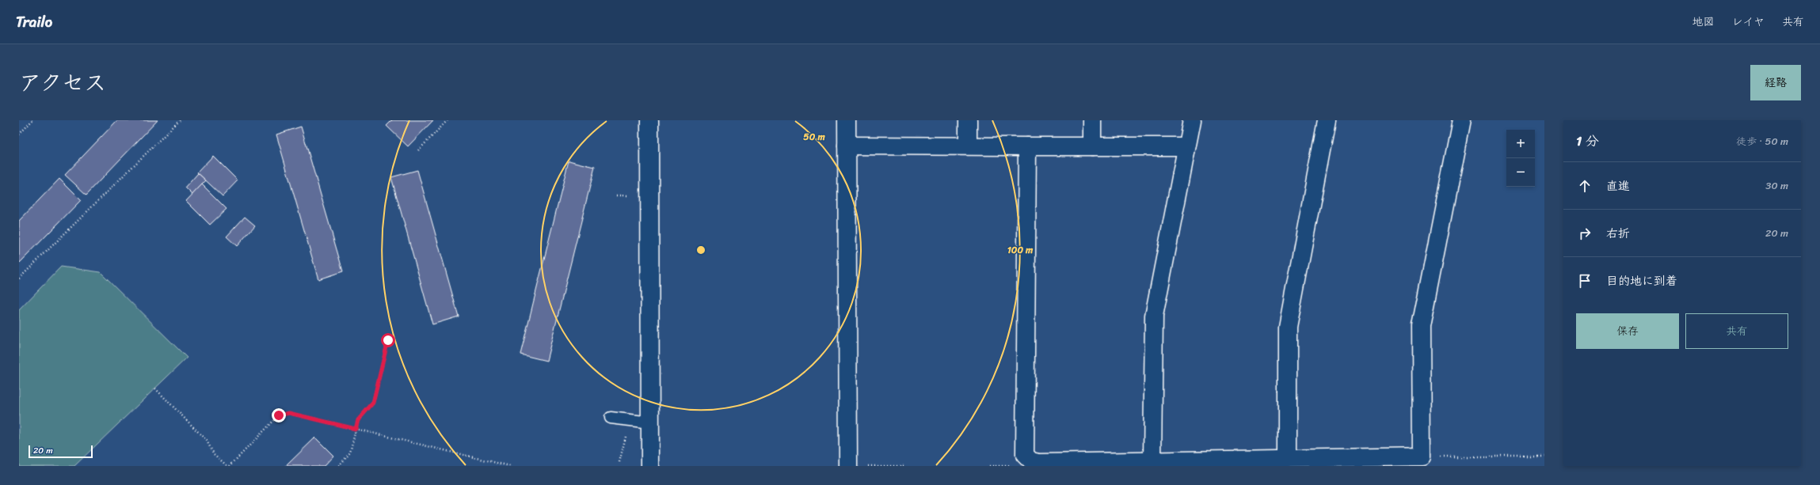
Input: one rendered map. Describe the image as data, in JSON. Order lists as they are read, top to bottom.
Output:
{
  "scale_bar": "20 m",
  "page": {
    "header": "Trailo",
    "nav": ["地図", "レイヤ", "共有"],
    "title": "アクセス",
    "buttons": [
      "経路",
      ["保存", "共有"]
    ],
    "heading": ["1 分", "徒歩 · 50 m"],
    "map_buttons": ["+", "−"],
    "list": [
      ["直進", "30 m"],
      ["右折", "20 m"],
      "目的地に到着"
    ],
    "scale": "20 m"
  },
  "rings": ["50 m", "100 m"]
}
